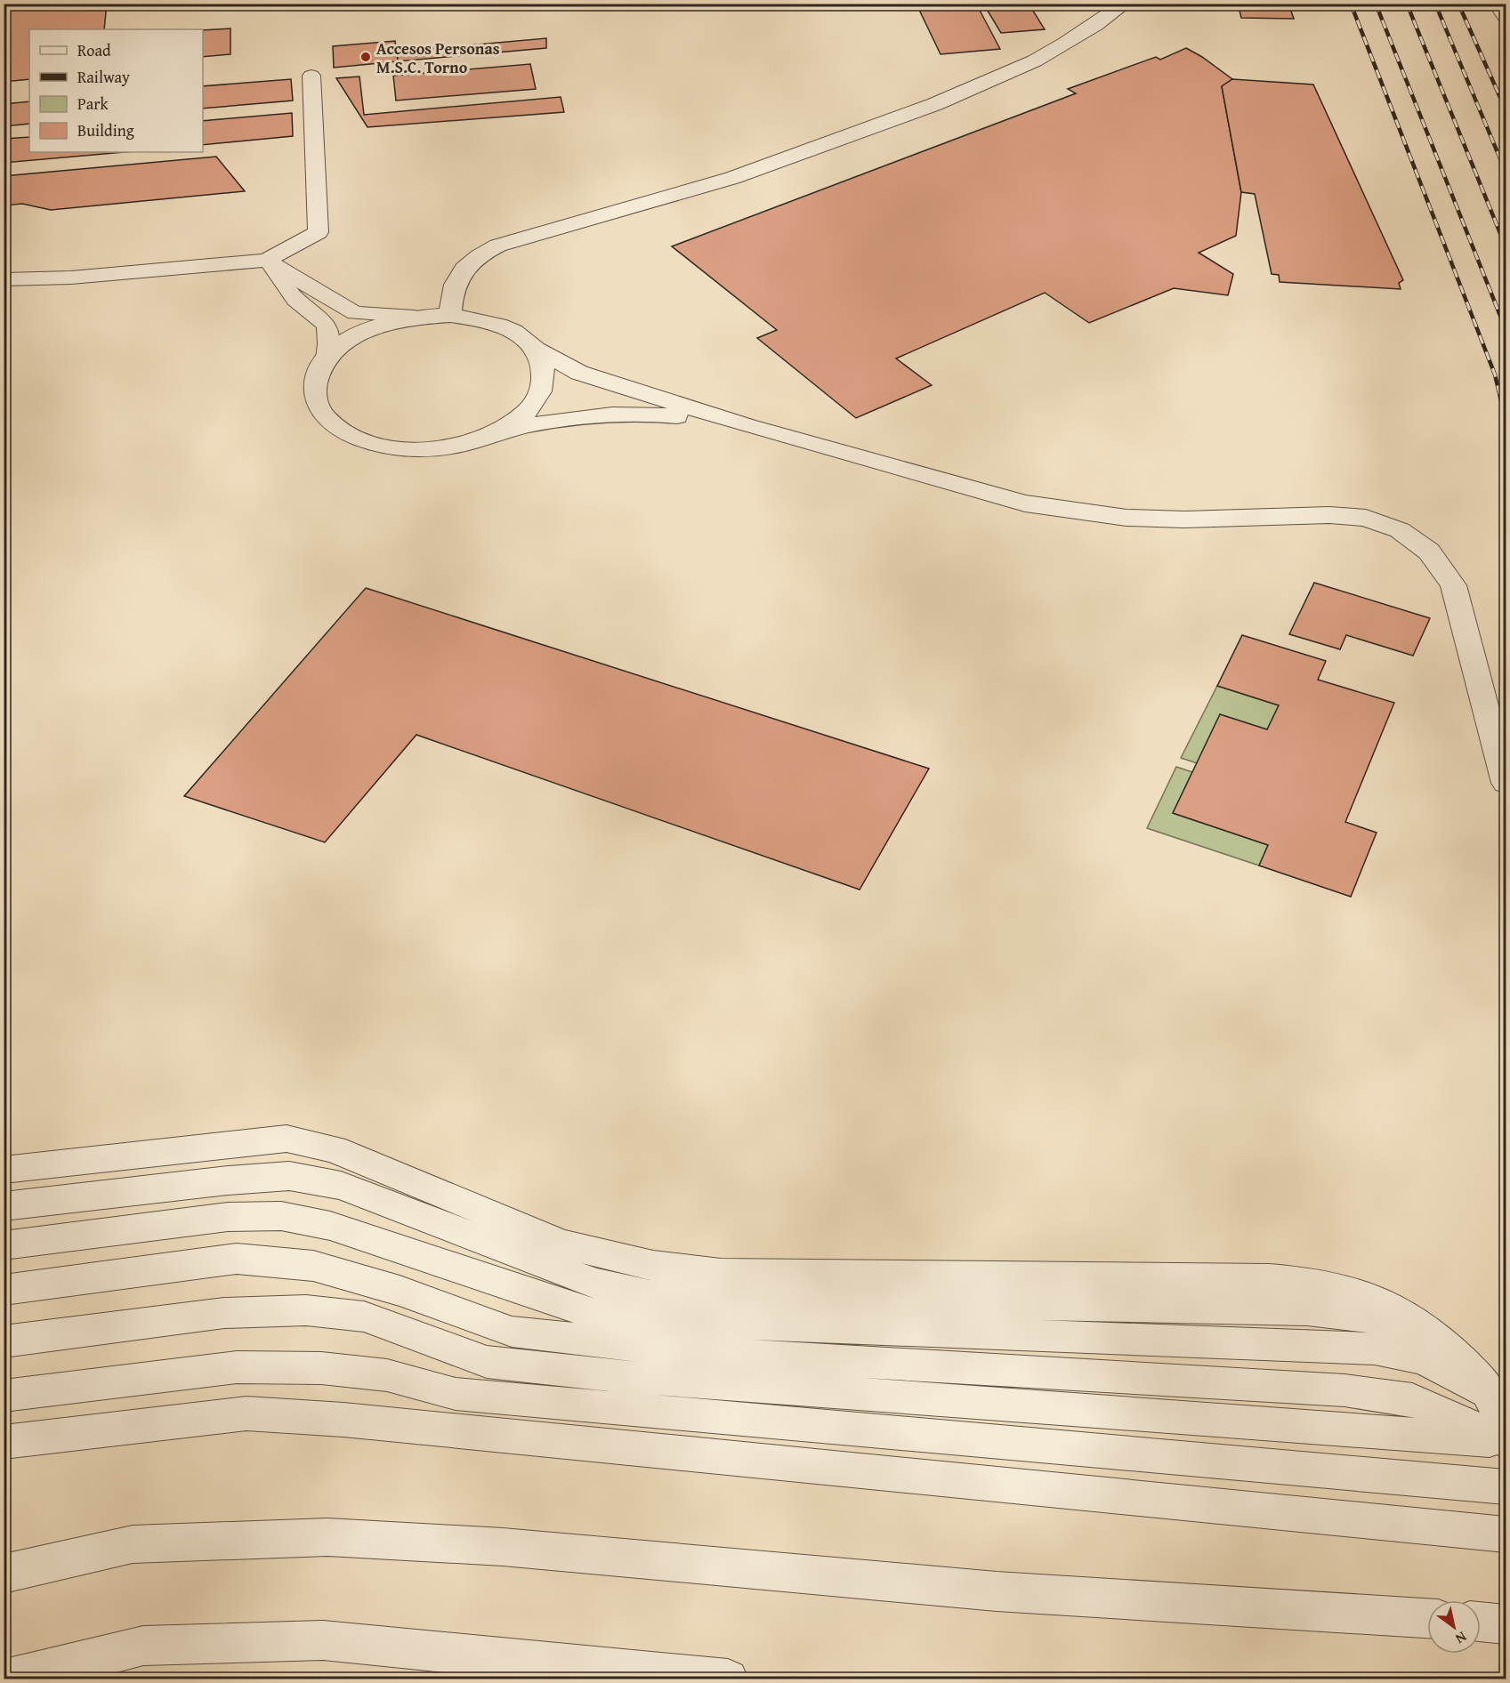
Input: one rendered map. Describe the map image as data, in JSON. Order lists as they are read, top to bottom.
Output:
{
  "places": ["Accesos Personas M.S.C. Torno"],
  "legend": [
    "Road",
    "Railway",
    "Park",
    "Building"
  ],
  "north": "bottom right"
}
